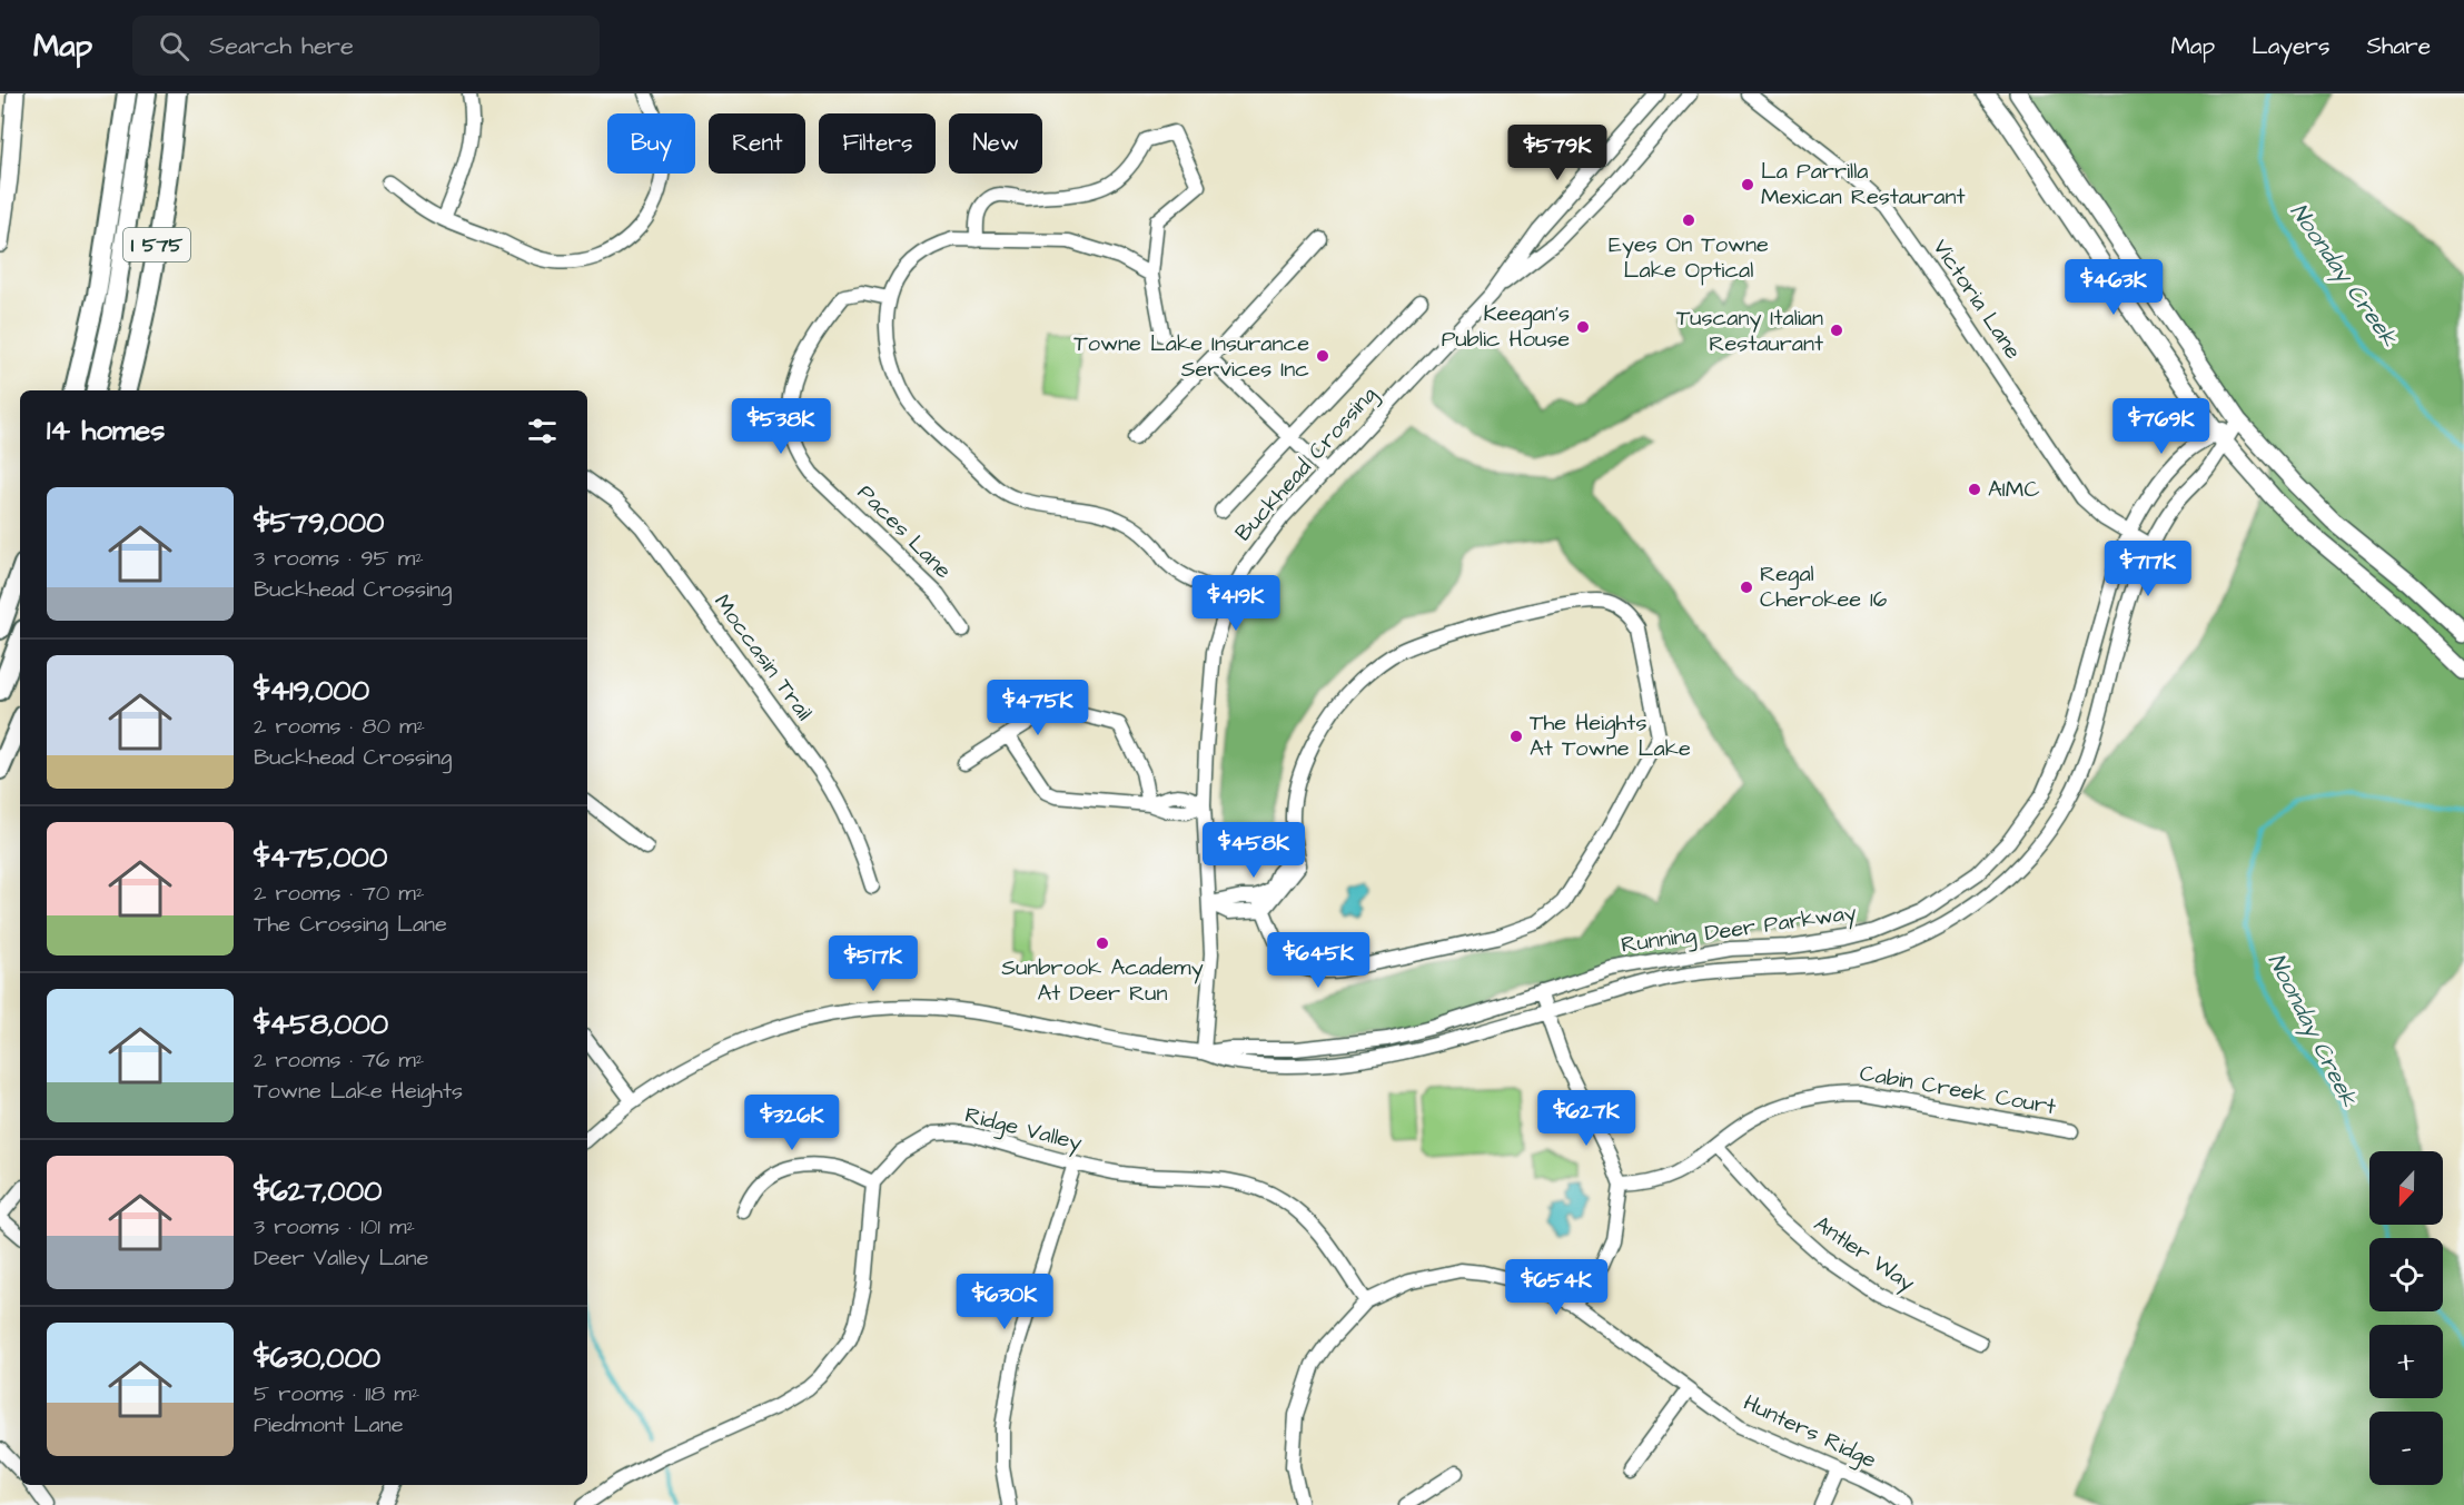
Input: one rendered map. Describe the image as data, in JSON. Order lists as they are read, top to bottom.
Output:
{
  "streets": {
    "highway": ["I 575"],
    "street": [
      "Victoria Lane",
      "Buckhead Crossing",
      "Paces Lane",
      "Moccasin Trail",
      "Running Deer Parkway",
      "Cabin Creek Court",
      "Ridge Valley",
      "Antler Way",
      "Hunters Ridge"
    ]
  },
  "crossings": [
    ["Victoria Lane", "Running Deer Parkway"],
    ["Buckhead Crossing", "Running Deer Parkway"],
    ["Cabin Creek Court", "Antler Way"],
    ["Ridge Valley", "Hunters Ridge"]
  ],
  "water": ["Noonday Creek"],
  "places": [
    "La Parrilla Mexican Restaurant",
    "Eyes On Towne Lake Optical",
    "Keegan's Public House",
    "Tuscany Italian Restaurant",
    "Towne Lake Insurance Services Inc",
    "AIMC",
    "Regal Cherokee 16",
    "The Heights At Towne Lake",
    "Sunbrook Academy At Deer Run"
  ],
  "north": "bottom",
  "page": {
    "header": "Map",
    "search": "Search here",
    "nav": ["Map", "Layers", "Share"],
    "chip": [
      "Buy",
      "Rent",
      "Filters",
      "New"
    ],
    "price": [
      "$579K",
      "$463K",
      "$538K",
      "$769K",
      "$717K",
      "$419K",
      "$475K",
      "$458K",
      "$645K",
      "$517K",
      "$627K",
      "$326K",
      "$654K",
      "$630K"
    ],
    "heading": "14 homes",
    "list": [
      {
        "name": "$579,000",
        "note": "3 rooms · 95 m² · Buckhead Crossing"
      },
      {
        "name": "$419,000",
        "note": "2 rooms · 80 m² · Buckhead Crossing"
      },
      {
        "name": "$475,000",
        "note": "2 rooms · 70 m² · The Crossing Lane"
      },
      {
        "name": "$458,000",
        "note": "2 rooms · 76 m² · Towne Lake Heights"
      },
      {
        "name": "$627,000",
        "note": "3 rooms · 101 m² · Deer Valley Lane"
      },
      {
        "name": "$630,000",
        "note": "5 rooms · 118 m² · Piedmont Lane"
      }
    ],
    "map_buttons": ["+", "−"]
  }
}
